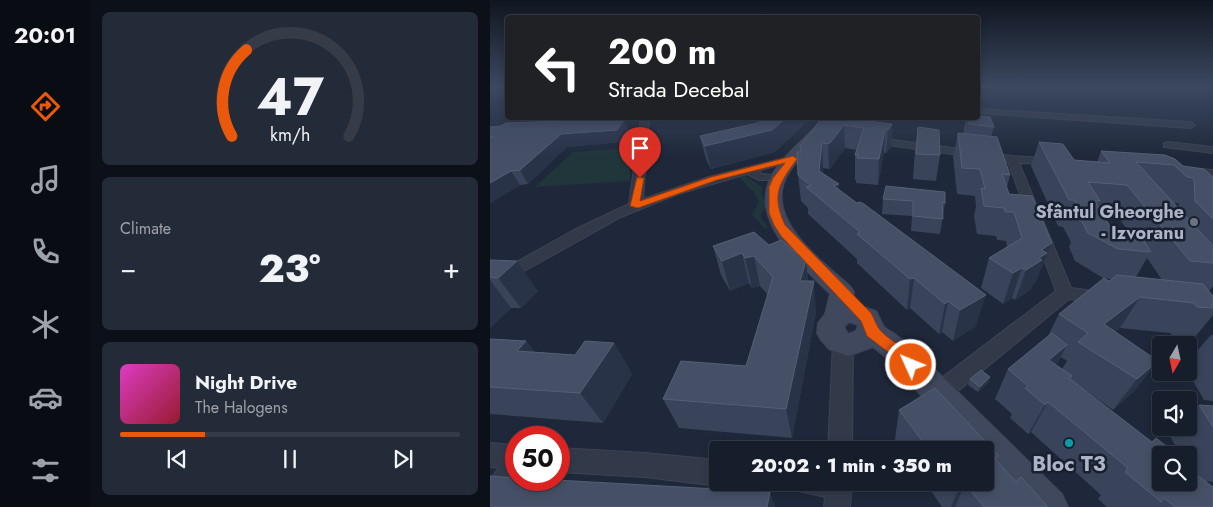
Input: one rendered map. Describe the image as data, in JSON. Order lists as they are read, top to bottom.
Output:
{
  "places": ["Sfântul Gheorghe - Izvoranu", "Bloc T3"],
  "north": "bottom",
  "page": {
    "tabs": "20:01",
    "turn": ["200 m", "Strada Decebal"],
    "tile": "Climate",
    "heat": ["−", "23°", "+"],
    "song": ["Night Drive", "The Halogens"],
    "limit": "50",
    "trip": "20:02 · 1 min · 350 m",
    "gauge": ["47", "km/h"]
  }
}
